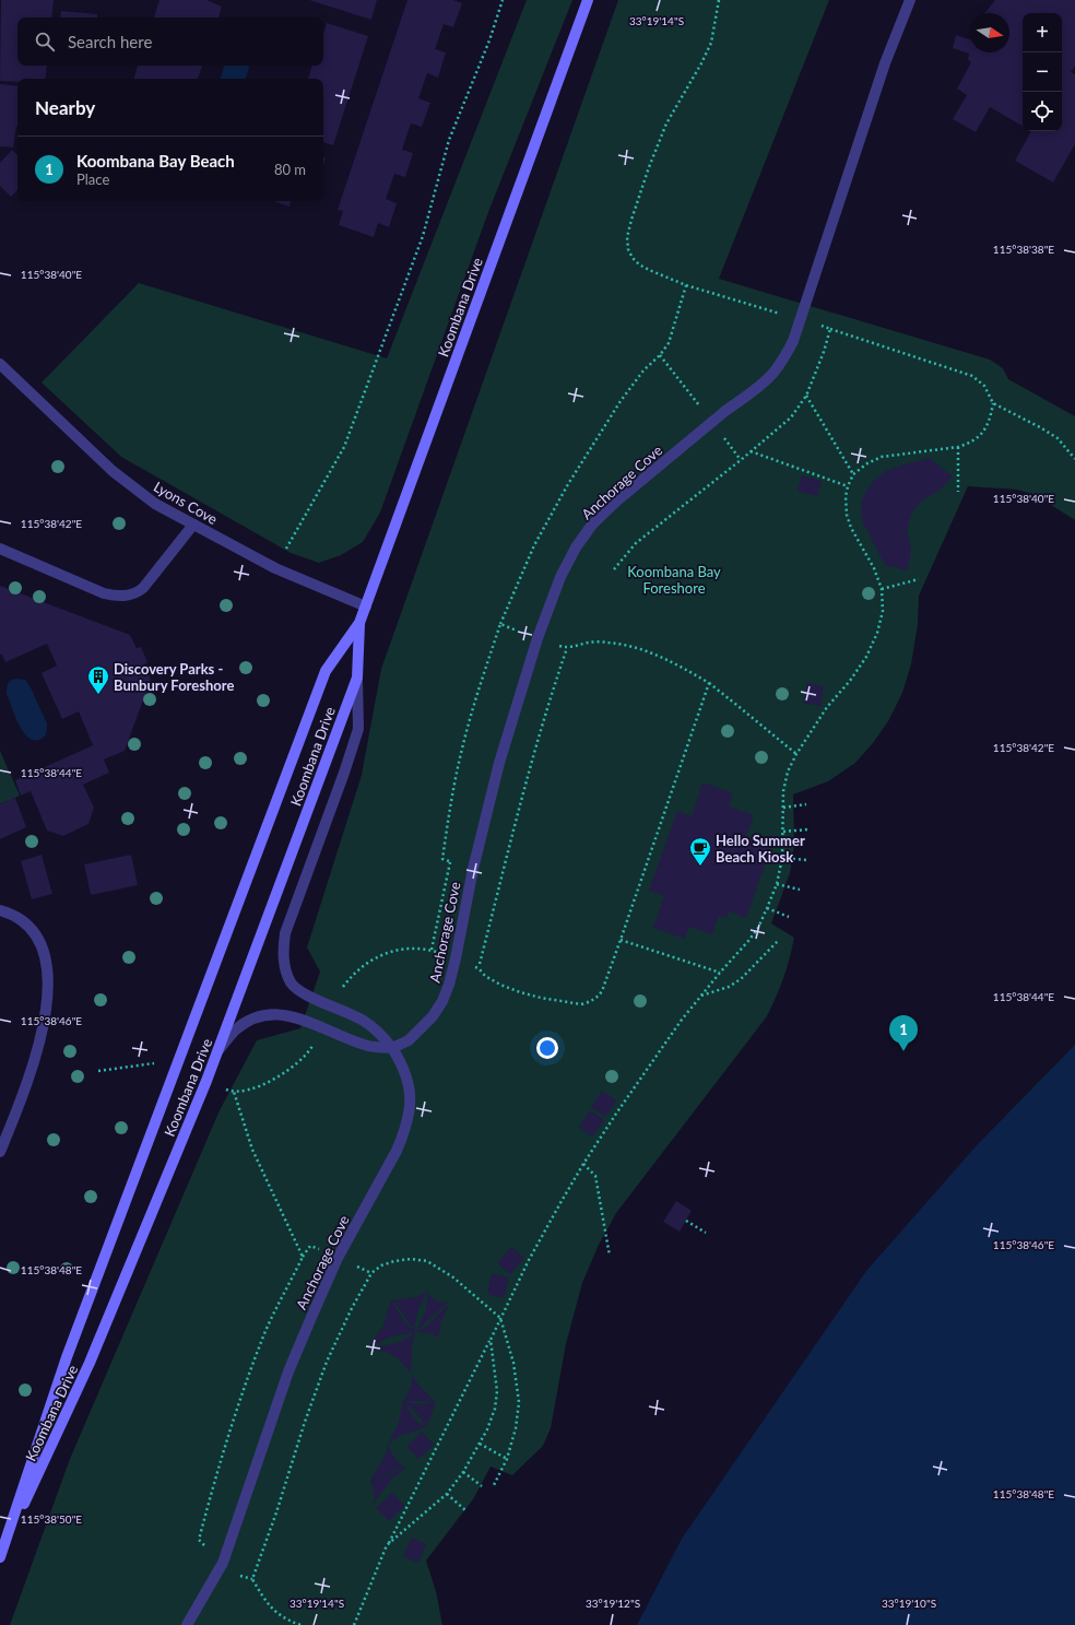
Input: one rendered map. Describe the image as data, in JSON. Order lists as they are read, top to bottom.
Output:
{
  "streets": {
    "main road": ["Koombana Drive"],
    "street": ["Anchorage Cove", "Lyons Cove"]
  },
  "crossings": [
    ["Koombana Drive", "Lyons Cove"]
  ],
  "parks": ["Koombana Bay Foreshore"],
  "places": {
    "building": ["Discovery Parks - Bunbury Foreshore"],
    "cafe": ["Hello Summer Beach Kiosk"]
  },
  "north": "right",
  "page": {
    "map_buttons": ["+", "−"],
    "search": "Search here",
    "heading": "Nearby",
    "list": [
      {
        "mark": "1",
        "name": "Koombana Bay Beach",
        "note": "Place",
        "value": "80 m"
      }
    ],
    "pins": "1"
  },
  "coordinates": [
    "33°19'14\"S",
    "115°38'38\"E",
    "115°38'40\"E",
    "115°38'42\"E",
    "115°38'44\"E",
    "115°38'46\"E",
    "115°38'48\"E",
    "115°38'50\"E",
    "33°19'12\"S",
    "33°19'10\"S"
  ]
}
